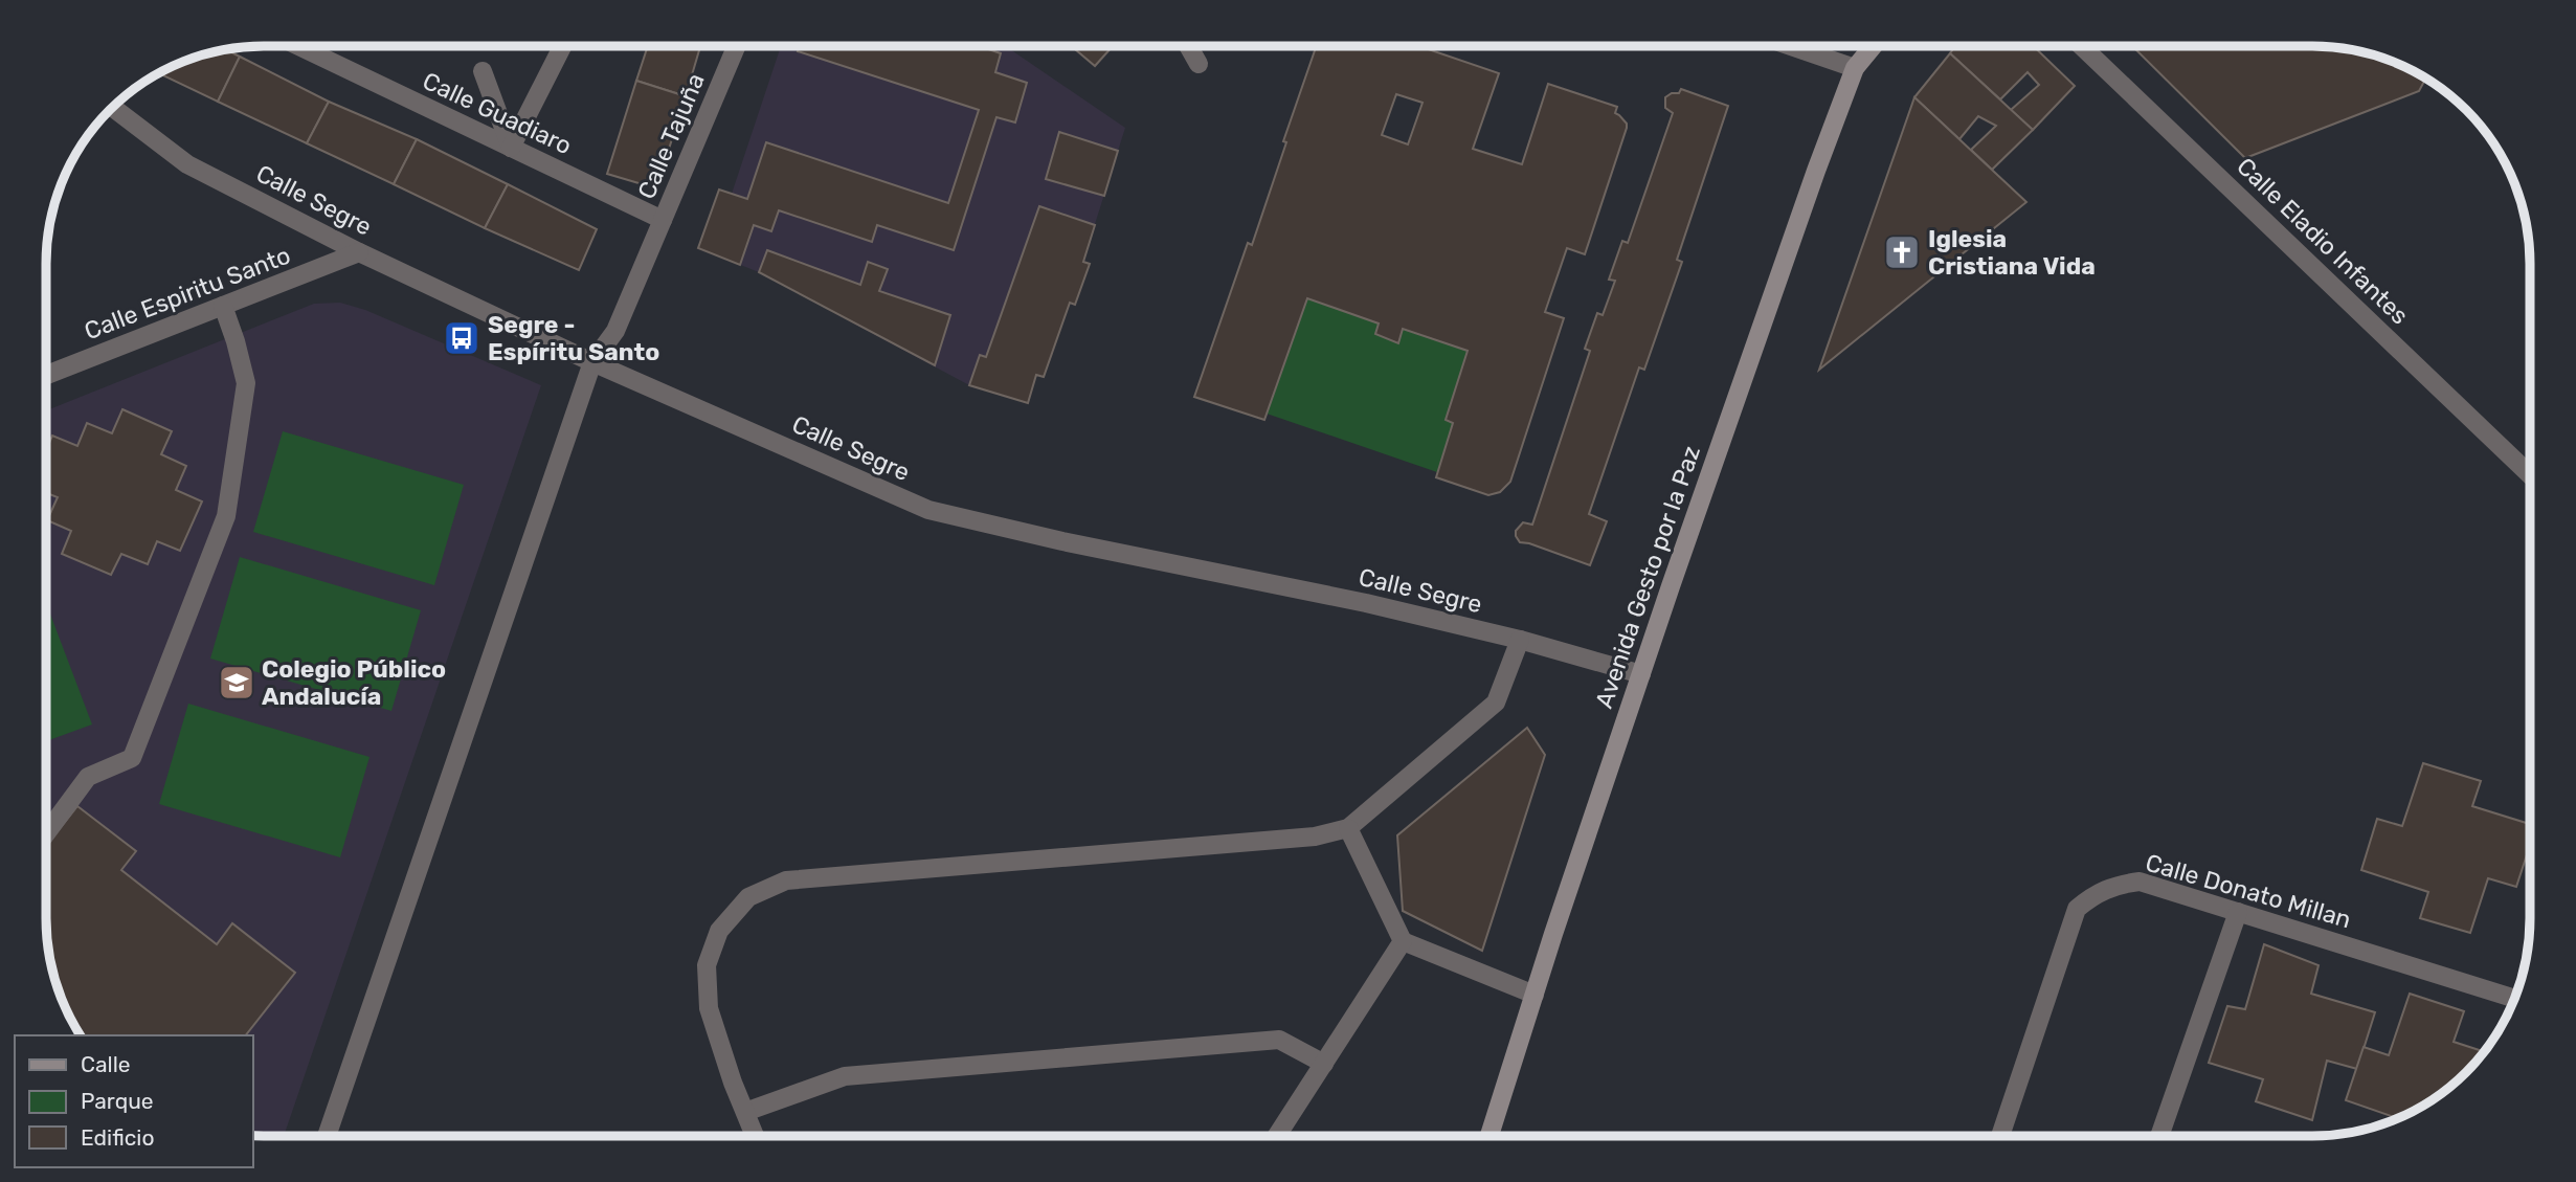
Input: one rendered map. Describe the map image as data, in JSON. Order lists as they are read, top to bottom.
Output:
{
  "streets": {
    "main road": ["Avenida Gesto por la Paz"],
    "street": [
      "Calle Guadiaro",
      "Calle Tajuña",
      "Calle Segre",
      "Calle Eladio Infantes",
      "Calle Espiritu Santo",
      "Calle Donato Millan"
    ]
  },
  "crossings": [
    ["Calle Guadiaro", "Calle Tajuña"],
    ["Calle Tajuña", "Calle Segre"],
    ["Calle Segre", "Calle Espiritu Santo"],
    ["Calle Segre", "Avenida Gesto por la Paz"]
  ],
  "places": {
    "church": ["Iglesia Cristiana Vida"],
    "bus stop": ["Segre - Espíritu Santo"],
    "school or university": ["Colegio Público Andalucía"]
  },
  "legend": ["Calle", "Parque", "Edificio"]
}
